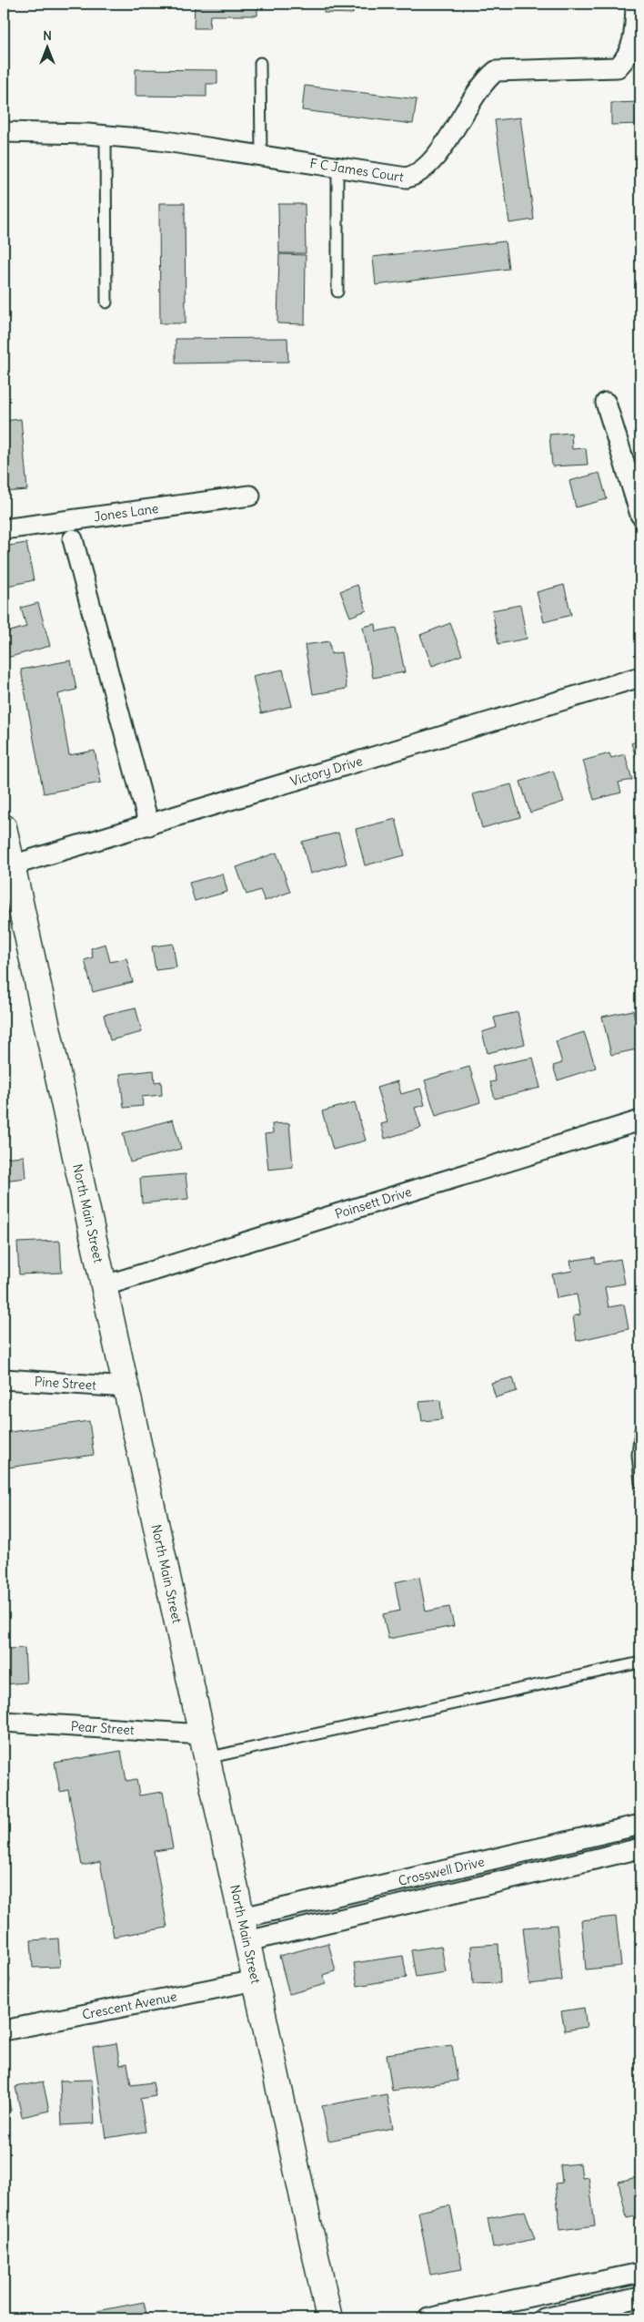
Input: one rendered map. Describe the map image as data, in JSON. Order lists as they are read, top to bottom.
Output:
{
  "streets": {
    "main road": ["North Main Street"],
    "street": [
      "F C James Court",
      "Jones Lane",
      "Victory Drive",
      "Poinsett Drive",
      "Pine Street",
      "Pear Street",
      "Crosswell Drive",
      "Crescent Avenue"
    ]
  },
  "crossings": [
    ["Victory Drive", "North Main Street"],
    ["Poinsett Drive", "North Main Street"],
    ["North Main Street", "Pine Street"],
    ["North Main Street", "Pear Street"],
    ["North Main Street", "Crosswell Drive"],
    ["North Main Street", "Crescent Avenue"]
  ],
  "north": "top"
}
